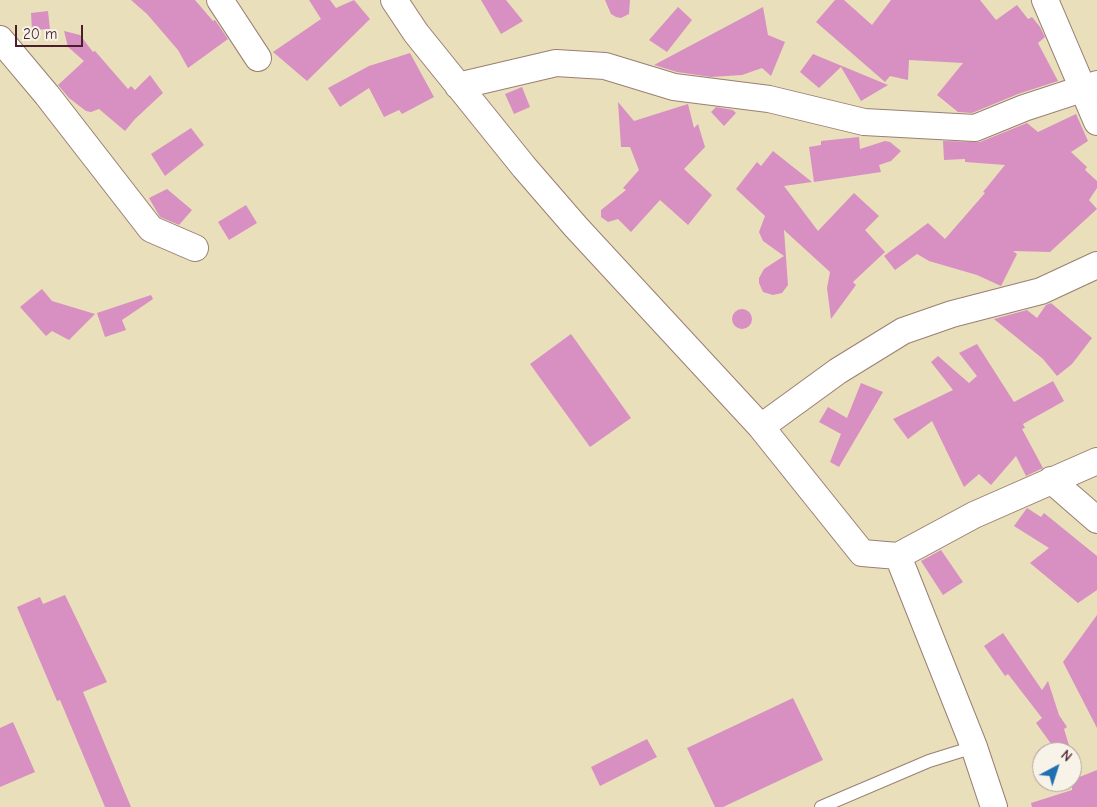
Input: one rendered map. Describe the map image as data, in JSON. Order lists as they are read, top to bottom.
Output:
{
  "scale_bar": "20 m",
  "north": "top right"
}
